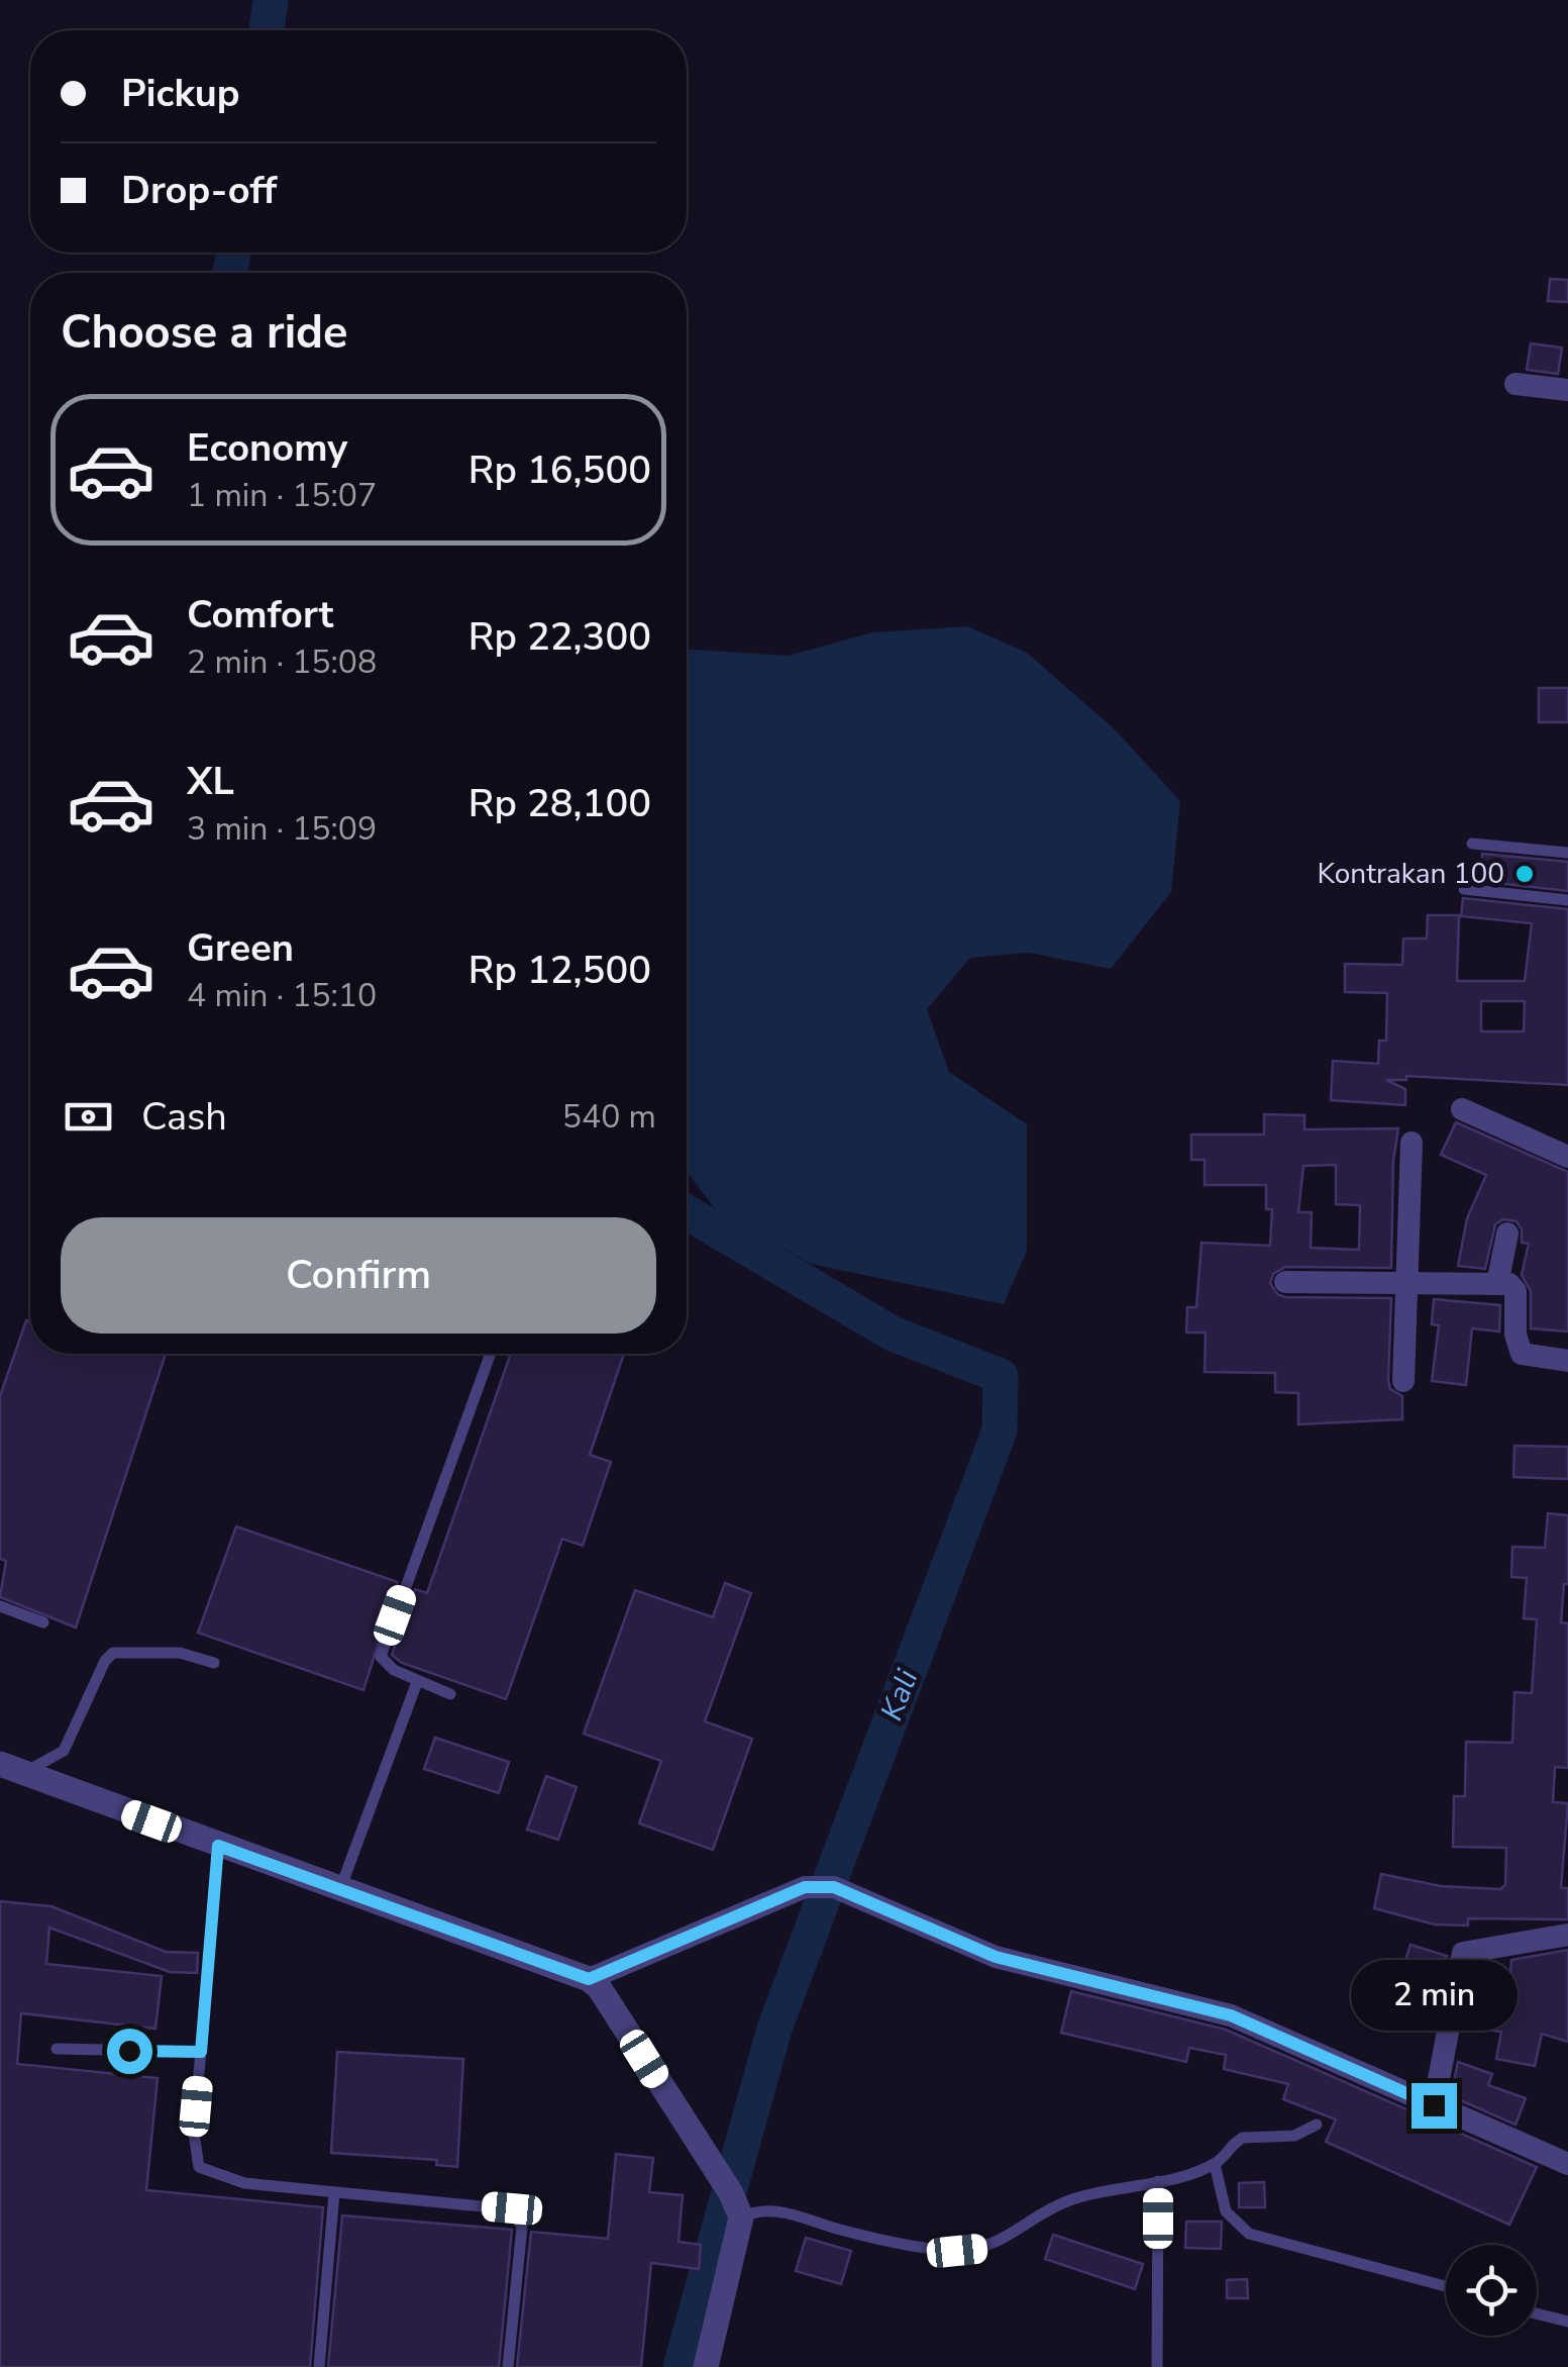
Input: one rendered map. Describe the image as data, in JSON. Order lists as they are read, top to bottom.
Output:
{
  "water": ["Kali"],
  "places": ["Kontrakan 100"],
  "page": {
    "banner": ["Pickup", "Drop-off"],
    "heading": "Choose a ride",
    "list": [
      {
        "name": "Economy",
        "note": "1 min · 15:07",
        "value": "Rp 16,500"
      },
      {
        "name": "Comfort",
        "note": "2 min · 15:08",
        "value": "Rp 22,300"
      },
      {
        "name": "XL",
        "note": "3 min · 15:09",
        "value": "Rp 28,100"
      },
      {
        "name": "Green",
        "note": "4 min · 15:10",
        "value": "Rp 12,500"
      }
    ],
    "pay": ["Cash", "540 m"],
    "buttons": "Confirm",
    "bubble": "2 min"
  }
}
